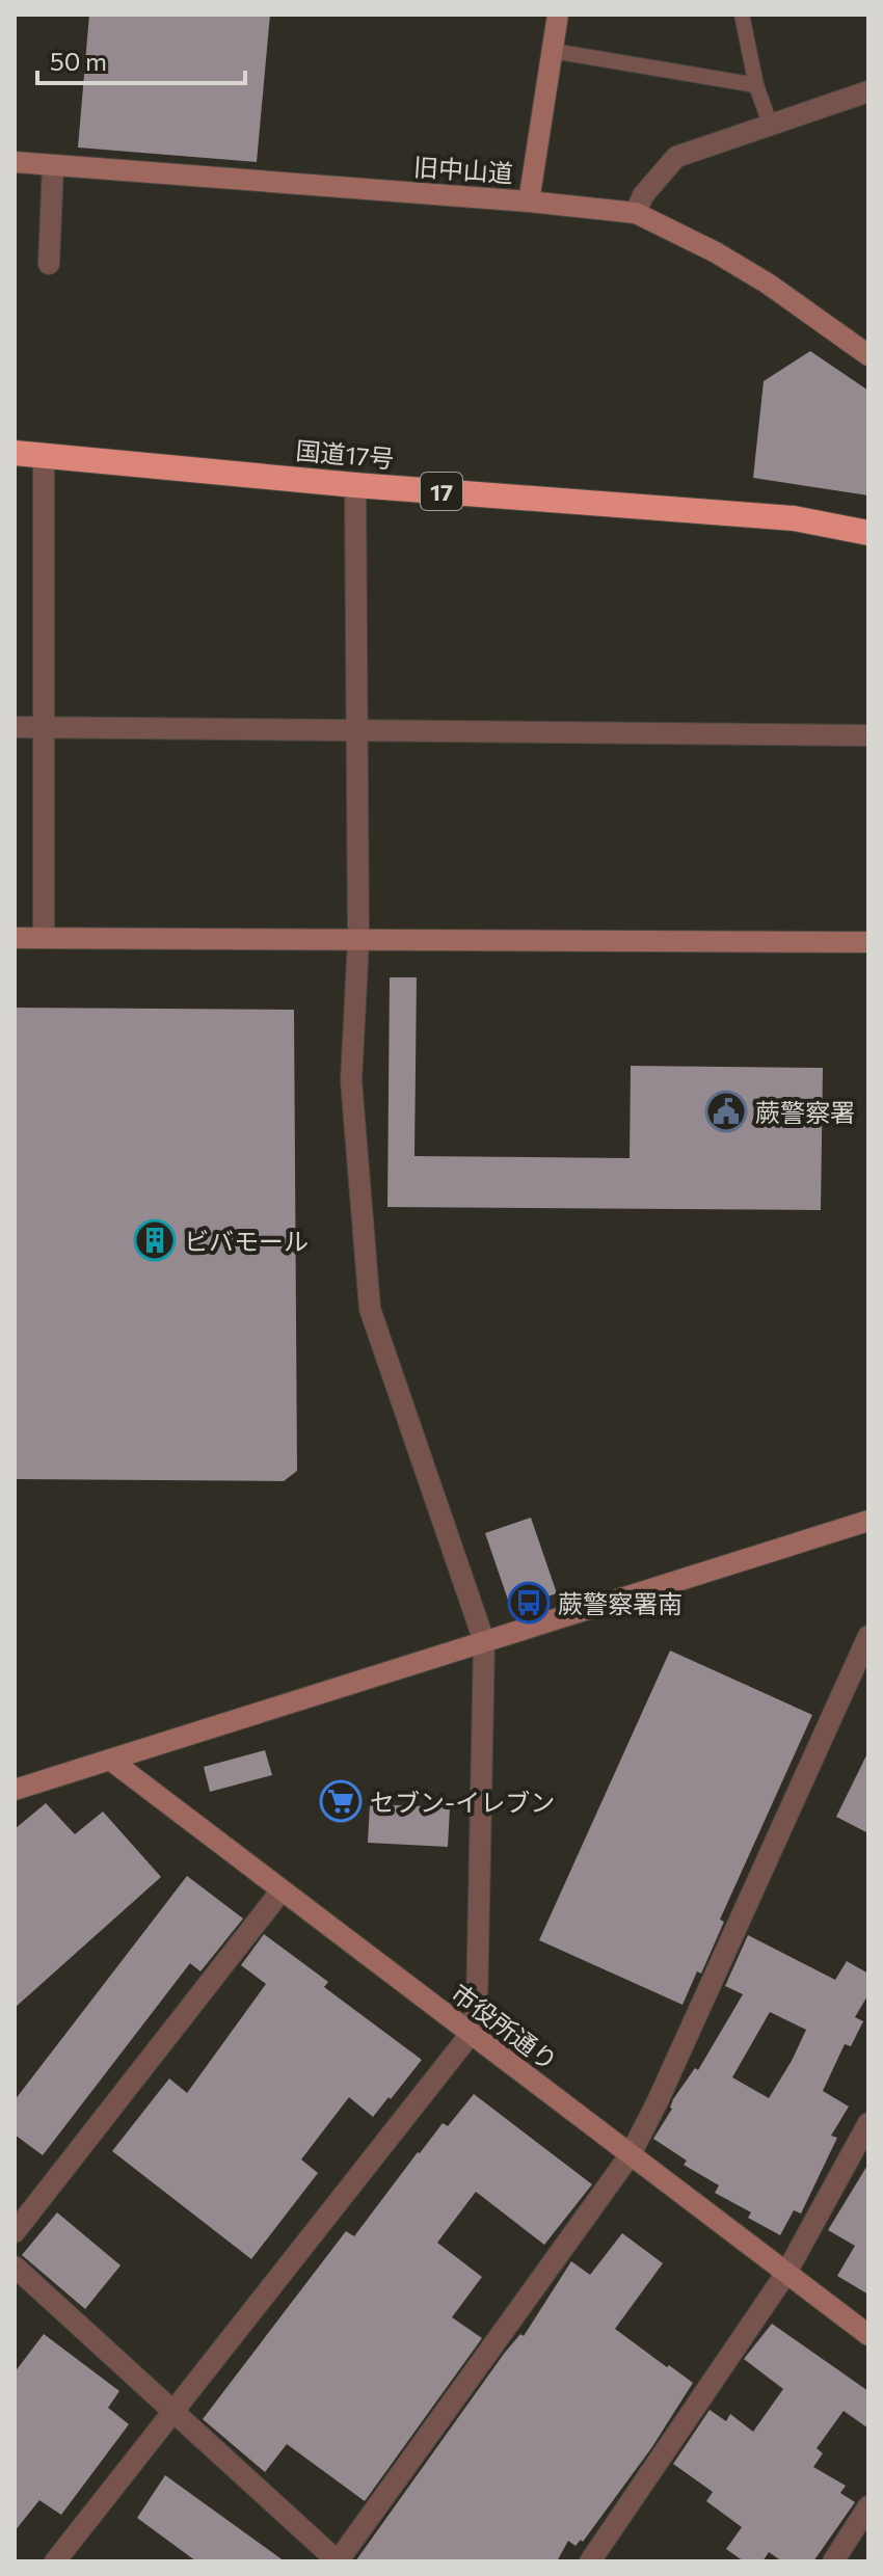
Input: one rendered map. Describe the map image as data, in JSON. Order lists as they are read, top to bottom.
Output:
{
  "streets": {
    "highway": ["国道17号", "17"],
    "street": ["旧中山道", "市役所通り"]
  },
  "places": {
    "public building": ["蕨警察署"],
    "building": ["ビバモール"],
    "bus stop": ["蕨警察署南"],
    "supermarket": ["セブン-イレブン"]
  },
  "scale_bar": "50 m"
}
